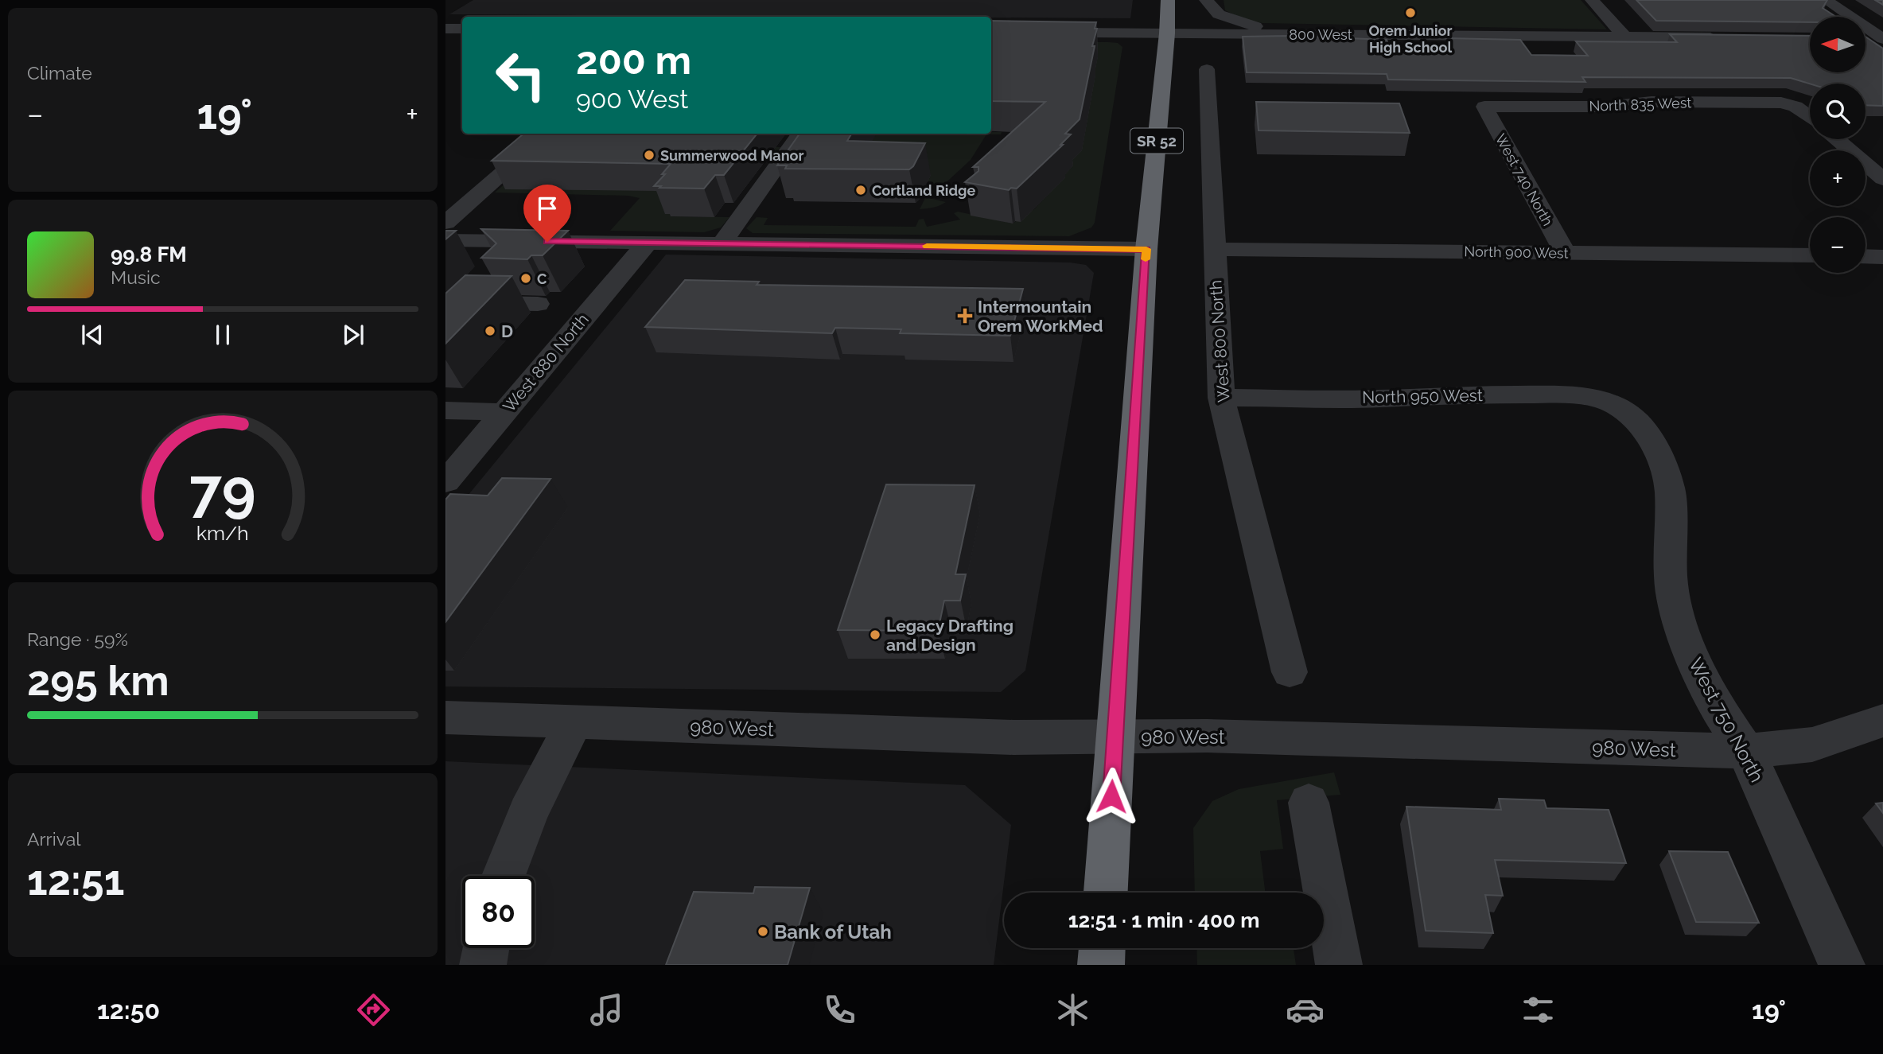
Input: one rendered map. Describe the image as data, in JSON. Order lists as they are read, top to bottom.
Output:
{
  "streets": {
    "highway": ["SR 52"],
    "street": [
      "800 West",
      "North 835 West",
      "West 740 North",
      "North 900 West",
      "West 800 North",
      "West 880 North",
      "North 950 West",
      "West 750 North",
      "980 West"
    ]
  },
  "crossings": [
    ["800 West", "SR 52"],
    ["North 835 West", "West 740 North"],
    ["SR 52", "980 West"],
    ["West 740 North", "North 900 West"],
    ["North 900 West", "West 800 North"],
    ["West 800 North", "North 950 West"],
    ["North 950 West", "West 750 North"],
    ["West 750 North", "980 West"]
  ],
  "places": {
    "other": [
      "Orem Junior High School",
      "Summerwood Manor",
      "Cortland Ridge",
      "C",
      "D",
      "Legacy Drafting and Design",
      "Bank of Utah"
    ],
    "health": ["Intermountain Orem WorkMed"]
  },
  "north": "left",
  "page": {
    "tile": [
      "Climate",
      ["Range · 59%", "295 km"],
      ["Arrival", "12:51"]
    ],
    "map_buttons": ["+", "−"],
    "turn": ["200 m", "900 West"],
    "heat": ["−", "19°", "+"],
    "song": ["99.8 FM", "Music"],
    "limit": "80",
    "trip": "12:51 · 1 min · 400 m",
    "tabs": ["12:50", "19°"],
    "gauge": ["79", "km/h"]
  }
}
